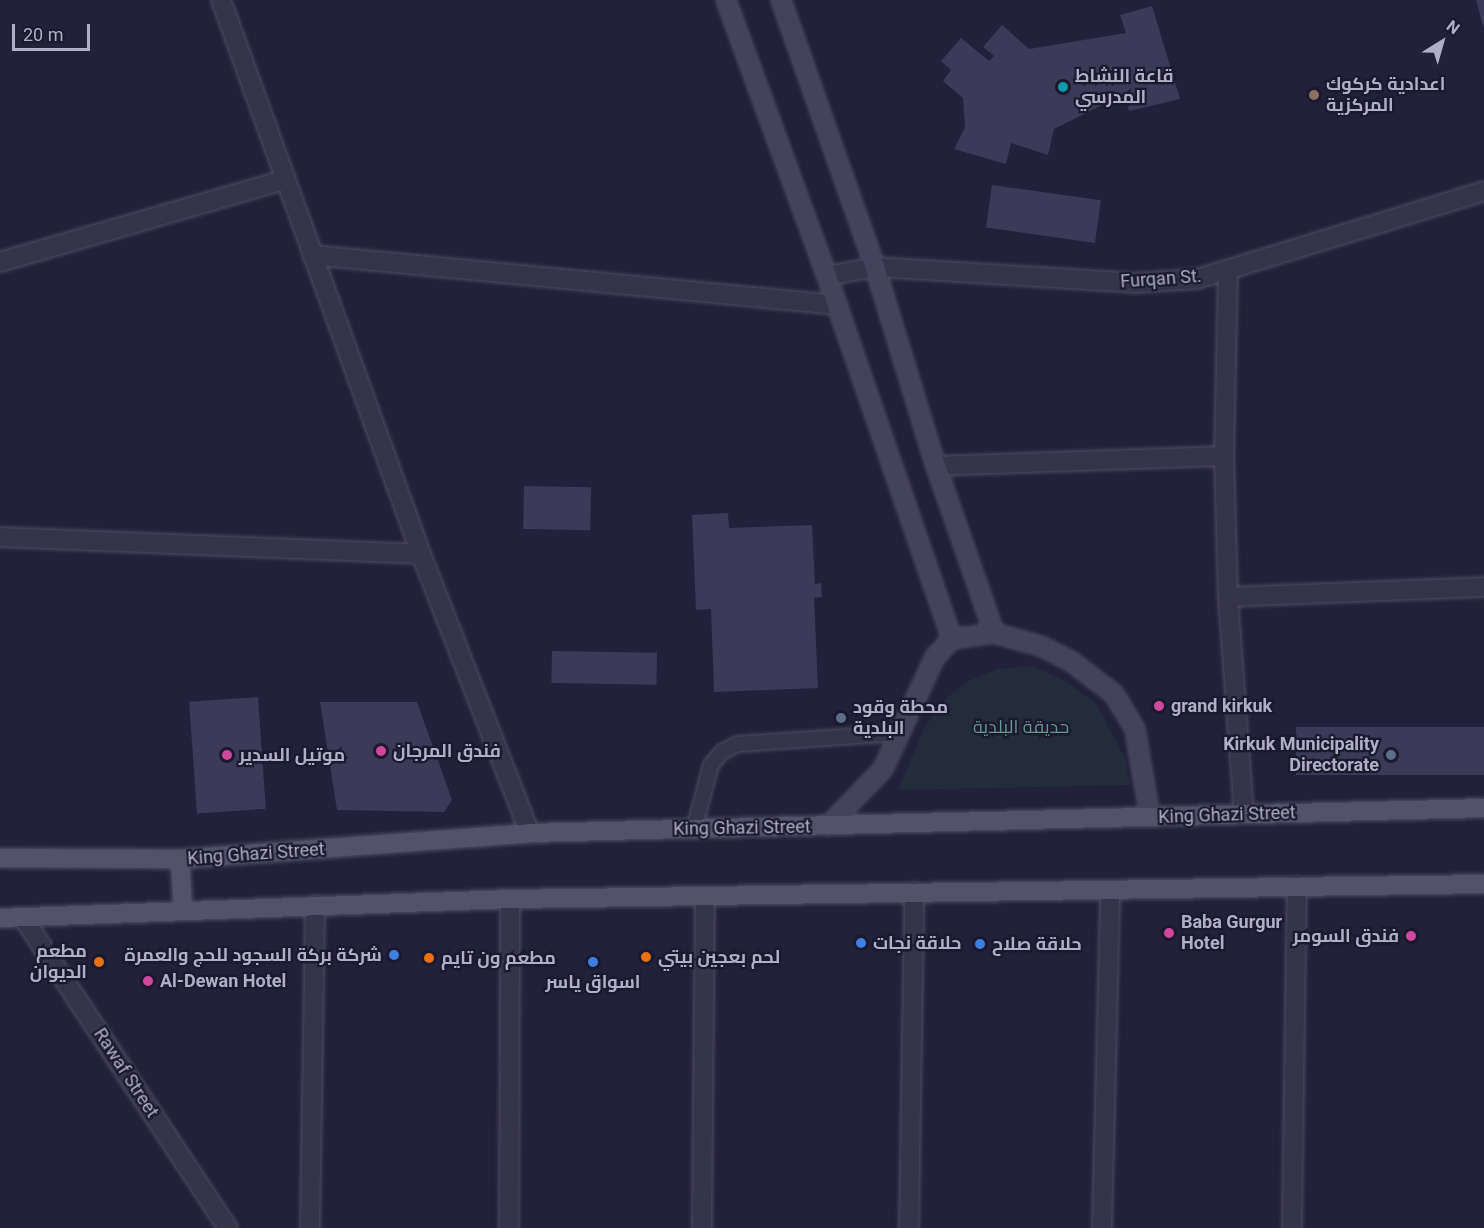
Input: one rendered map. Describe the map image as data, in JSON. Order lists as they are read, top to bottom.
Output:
{
  "streets": {
    "main road": ["King Ghazi Street"],
    "street": ["Furqan St.", "Rawaf Street"]
  },
  "parks": ["حديقة البلدية"],
  "places": [
    "قاعة النشاط المدرسي",
    "اعدادية كركوك المركزية",
    "grand kirkuk",
    "محطة وقود البلدية",
    "فندق المرجان",
    "موتيل السدير",
    "Kirkuk Municipality Directorate",
    "Baba Gurgur Hotel",
    "فندق السومر",
    "حلاقة نجات",
    "حلاقة صلاح",
    "شركة بركة السجود للحج والعمرة",
    "لحم بعجين بيتي",
    "مطعم ون تايم",
    "مطعم الديوان",
    "اسواق ياسر",
    "Al-Dewan Hotel"
  ],
  "scale_bar": "20 m",
  "north": "top right"
}
